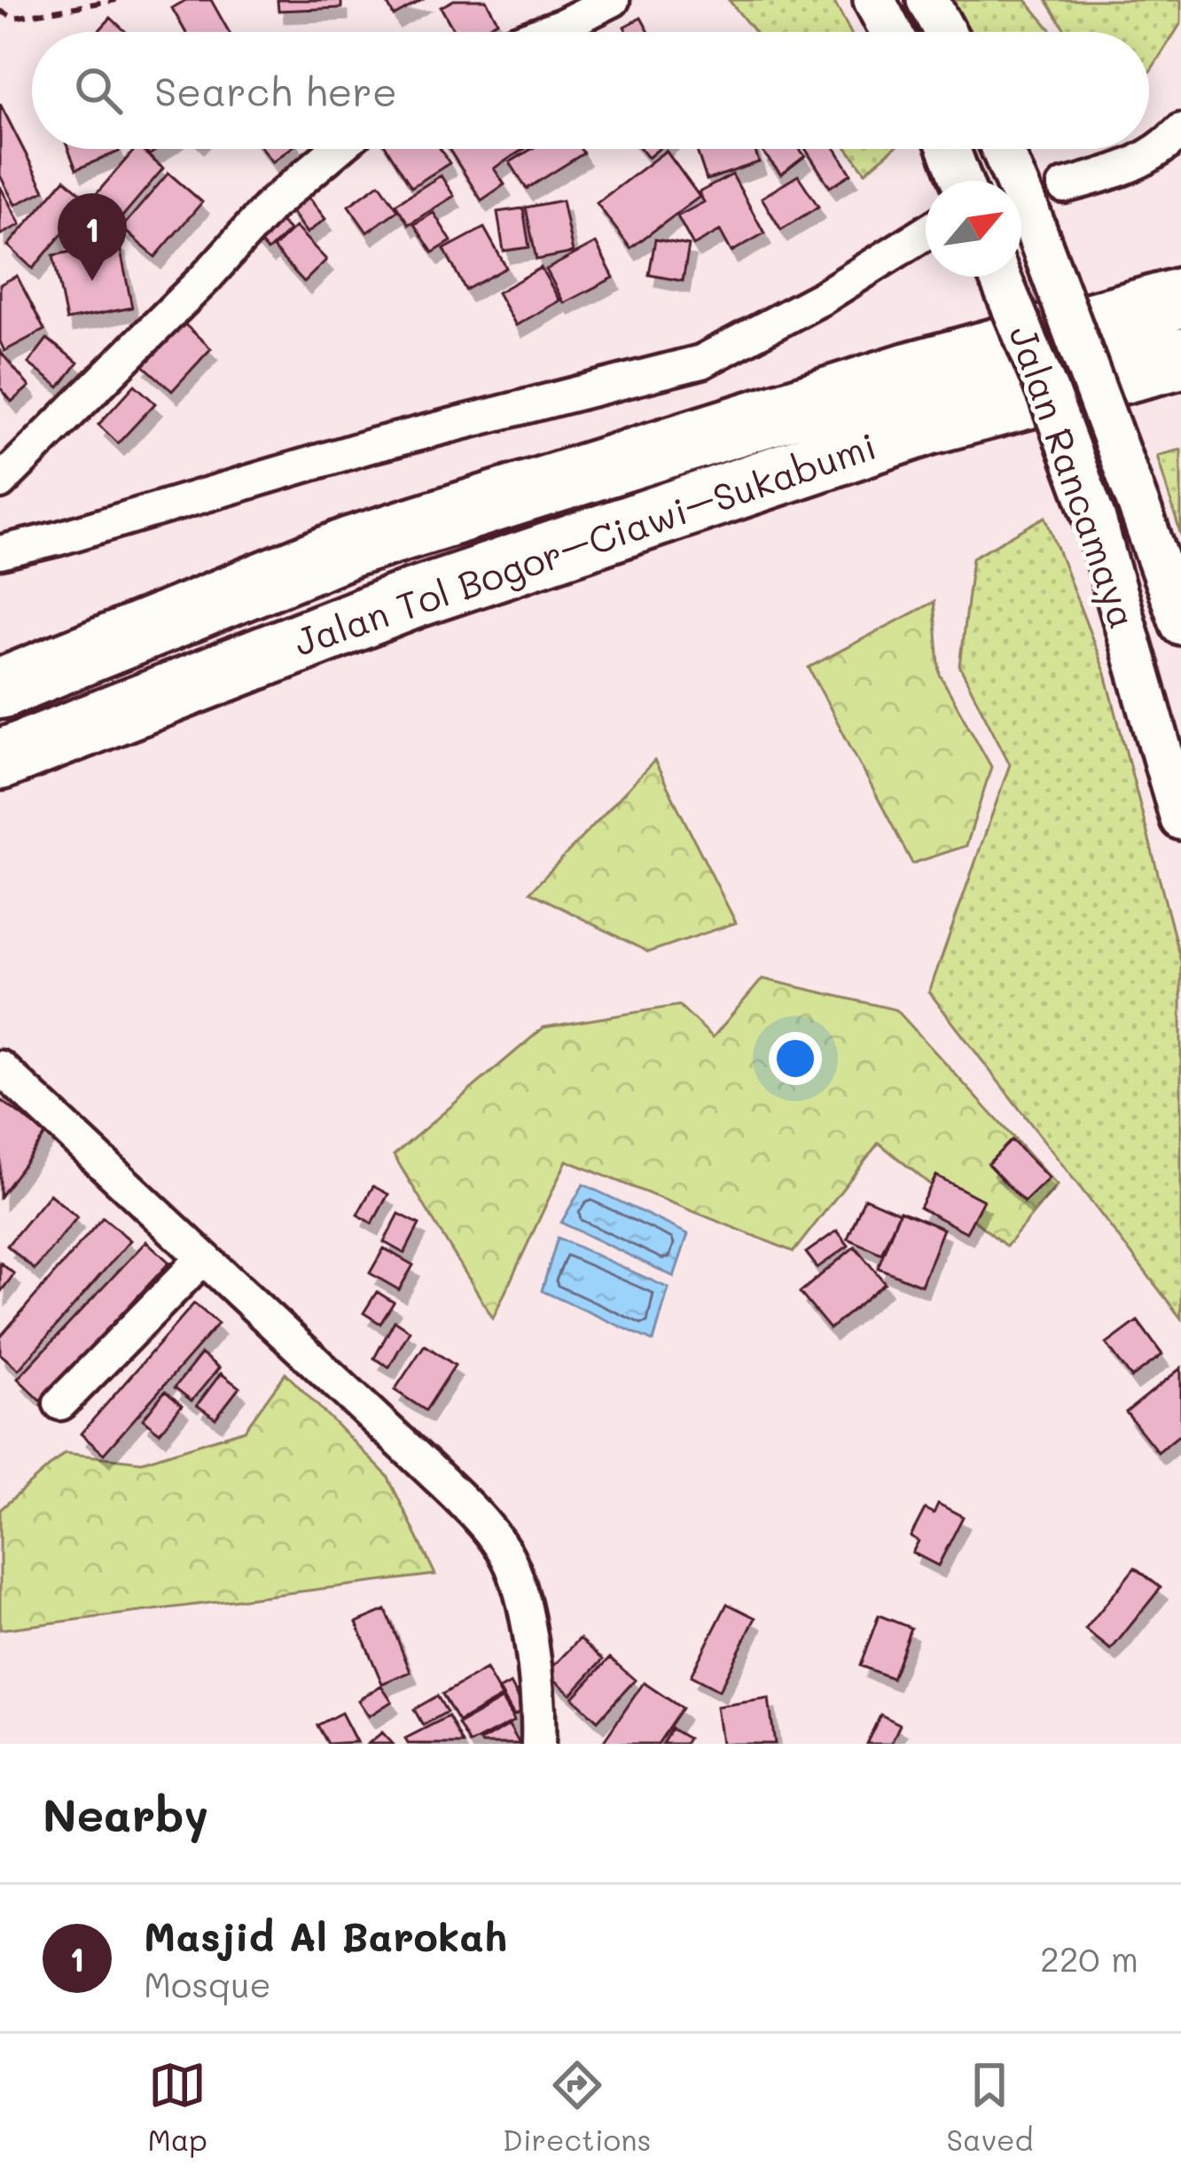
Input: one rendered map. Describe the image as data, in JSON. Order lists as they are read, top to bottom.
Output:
{
  "streets": {
    "highway": ["Jalan Tol Bogor–Ciawi–Sukabumi"],
    "street": ["Jalan Rancamaya"]
  },
  "north": "top right",
  "page": {
    "search": "Search here",
    "pins": "1",
    "heading": "Nearby",
    "list": [
      {
        "mark": "1",
        "name": "Masjid Al Barokah",
        "note": "Mosque",
        "value": "220 m"
      }
    ],
    "nav": ["Map", "Directions", "Saved"]
  }
}
